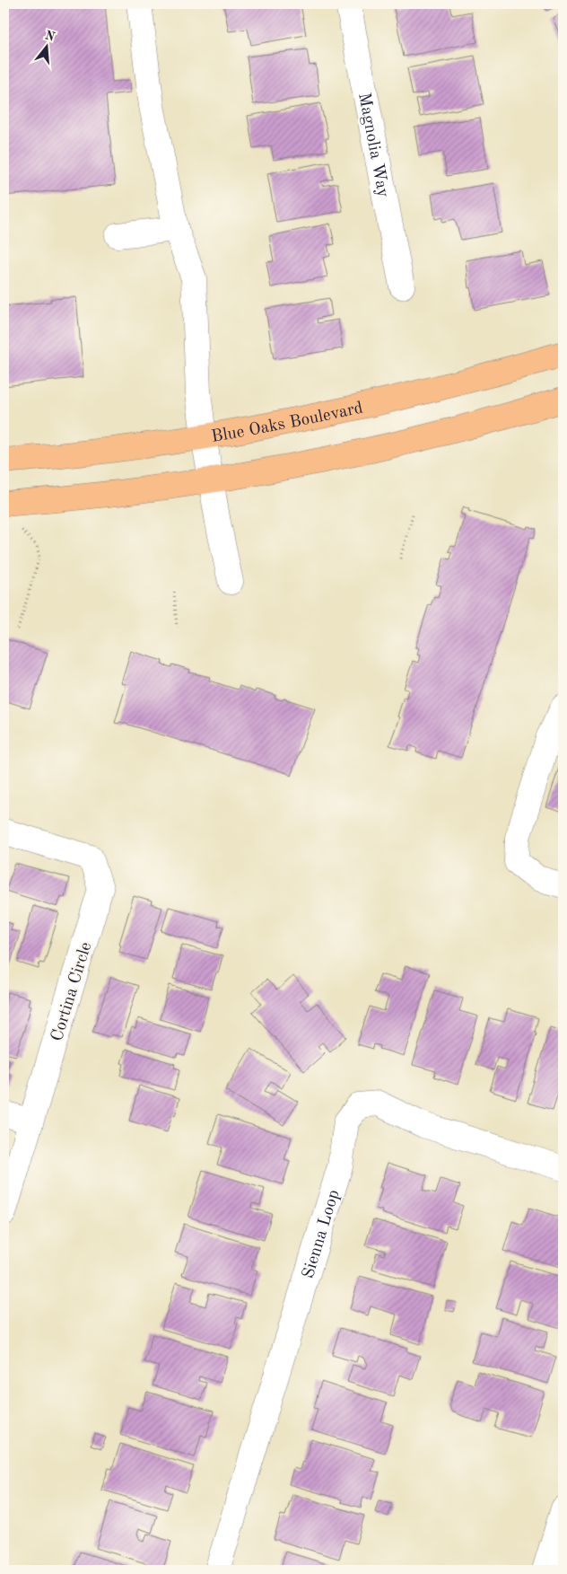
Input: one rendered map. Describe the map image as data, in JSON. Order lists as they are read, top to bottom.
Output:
{
  "streets": {
    "main road": ["Blue Oaks Boulevard"],
    "street": ["Magnolia Way", "Cortina Circle", "Sienna Loop"]
  },
  "north": "top"
}
